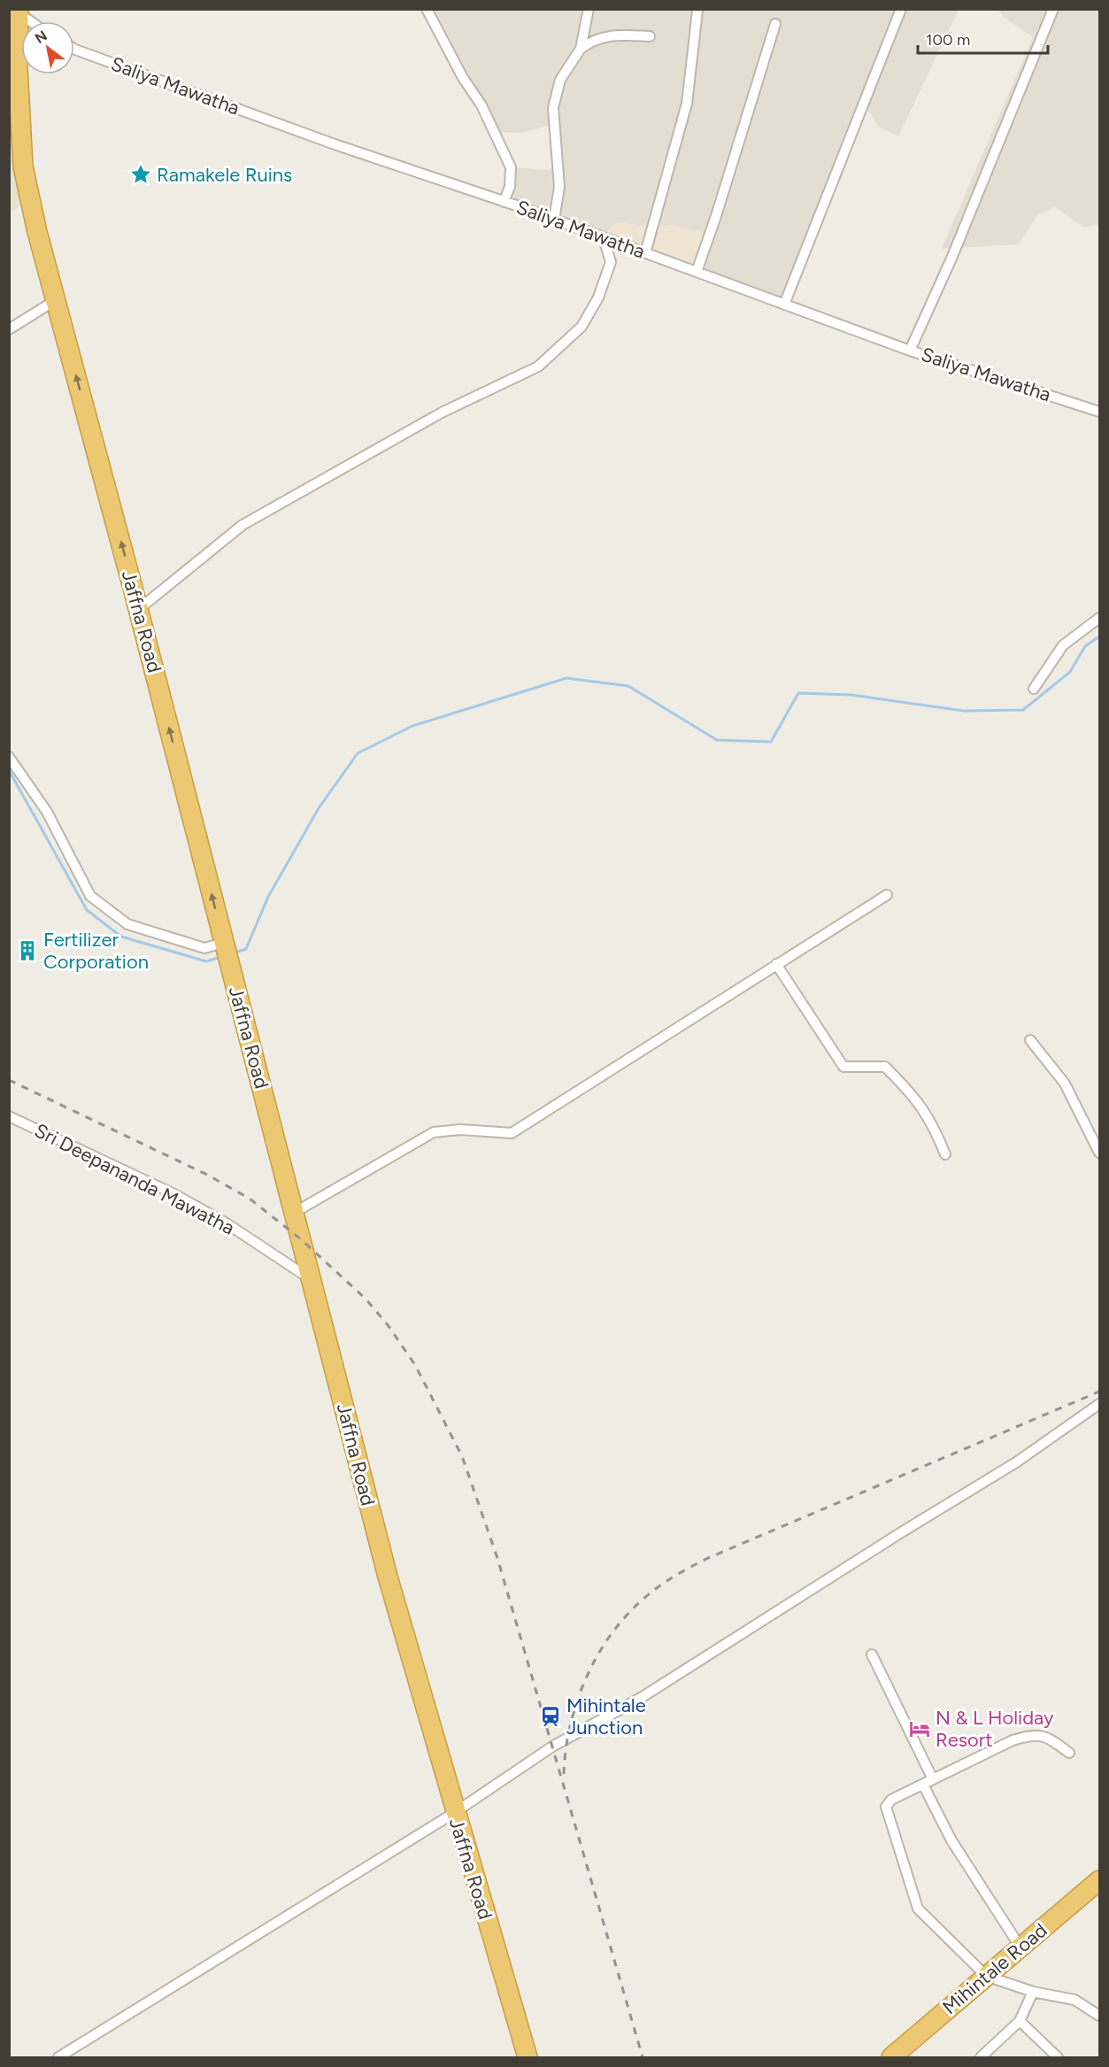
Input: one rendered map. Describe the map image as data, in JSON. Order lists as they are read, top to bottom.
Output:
{
  "streets": {
    "highway": ["Jaffna Road", "Mihintale Road"],
    "street": ["Saliya Mawatha", "Sri Deepananda Mawatha"]
  },
  "crossings": [
    ["Jaffna Road", "Sri Deepananda Mawatha"]
  ],
  "places": {
    "place": ["Ramakele Ruins"],
    "building": ["Fertilizer Corporation"],
    "station": ["Mihintale Junction"],
    "hotel": ["N & L Holiday Resort"]
  },
  "scale_bar": "100 m",
  "north": "top left"
}
